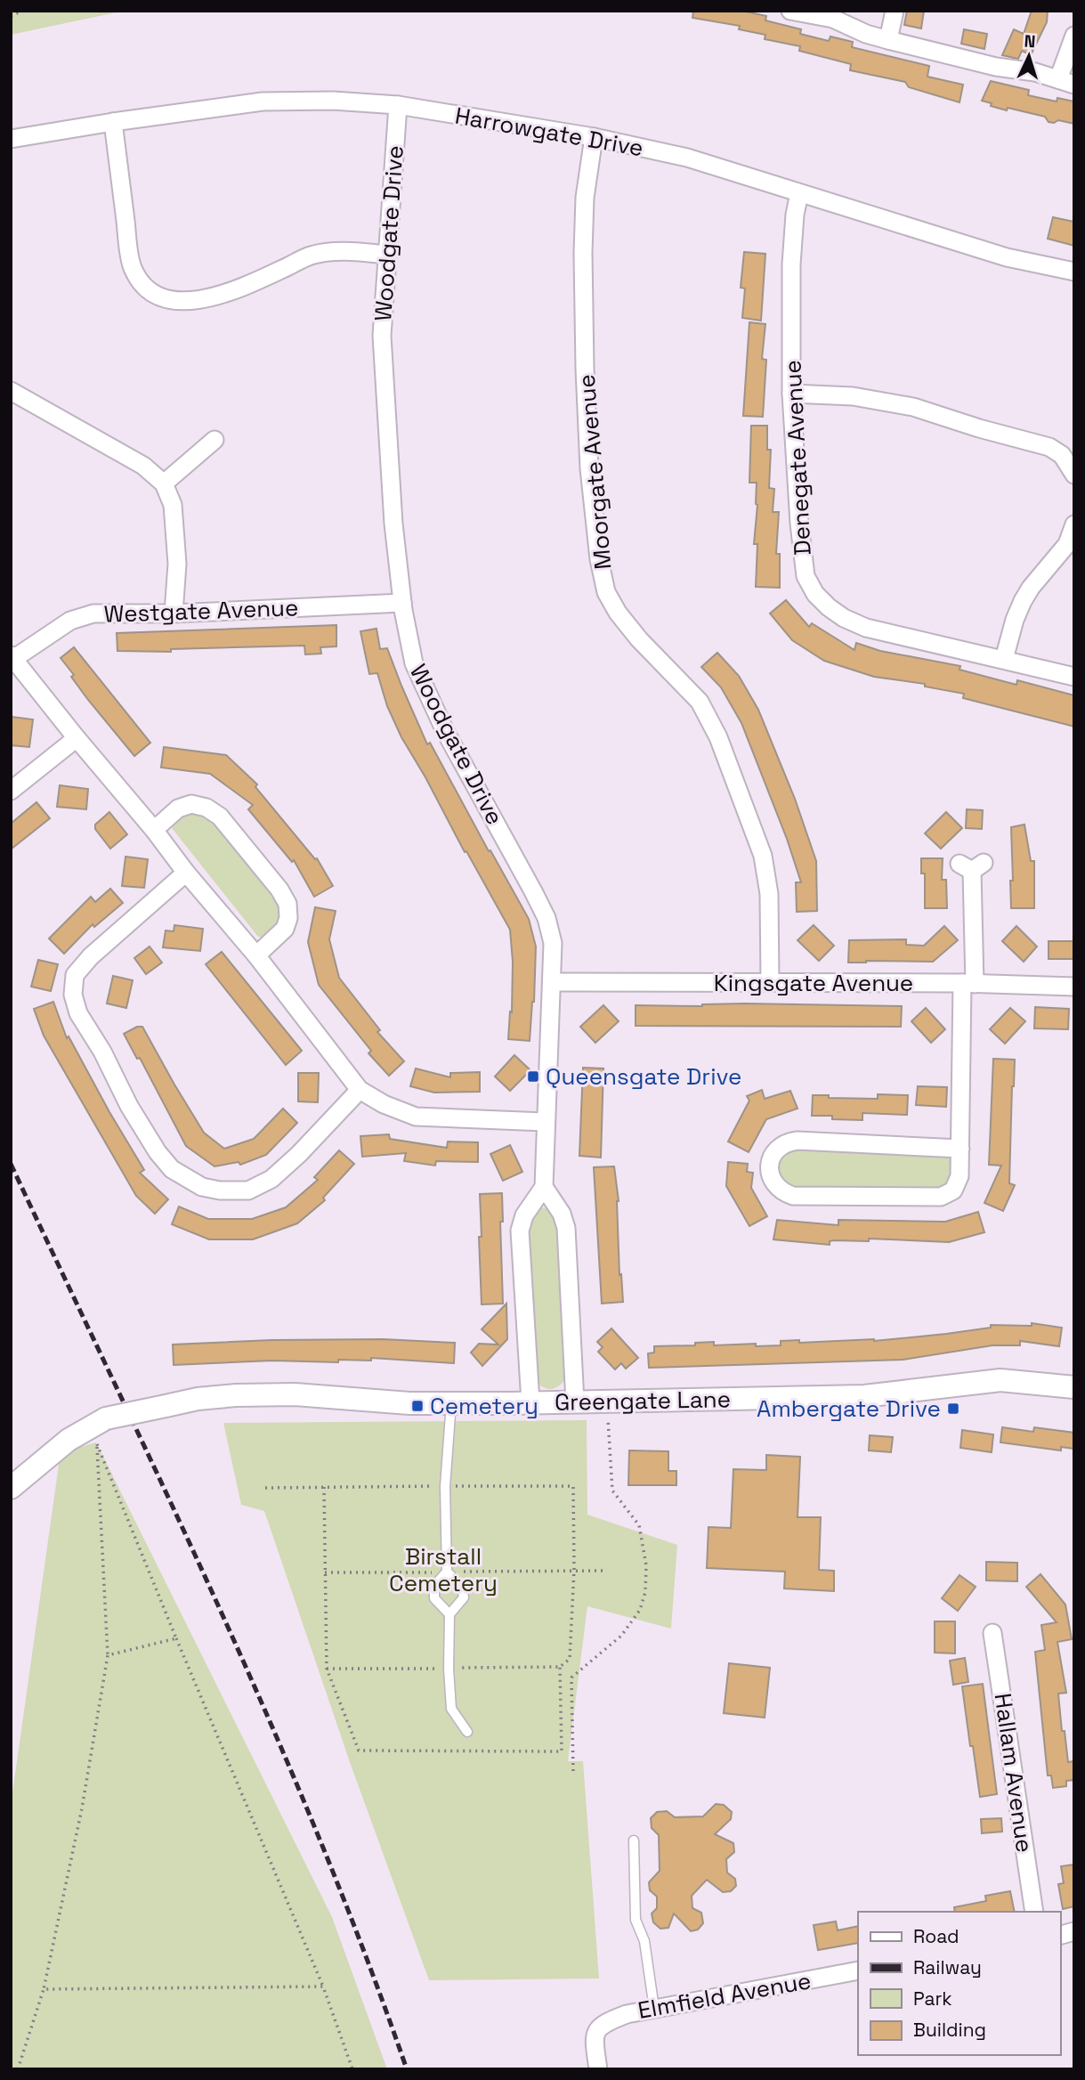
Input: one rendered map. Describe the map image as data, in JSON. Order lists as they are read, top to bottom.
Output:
{
  "streets": {
    "street": [
      "Harrowgate Drive",
      "Woodgate Drive",
      "Denegate Avenue",
      "Moorgate Avenue",
      "Westgate Avenue",
      "Kingsgate Avenue",
      "Greengate Lane",
      "Hallam Avenue",
      "Elmfield Avenue"
    ]
  },
  "crossings": [
    ["Harrowgate Drive", "Woodgate Drive"],
    ["Harrowgate Drive", "Denegate Avenue"],
    ["Harrowgate Drive", "Moorgate Avenue"],
    ["Woodgate Drive", "Westgate Avenue"],
    ["Woodgate Drive", "Kingsgate Avenue"],
    ["Moorgate Avenue", "Kingsgate Avenue"]
  ],
  "parks": ["Birstall Cemetery"],
  "places": {
    "transit": ["Queensgate Drive", "Cemetery", "Ambergate Drive"]
  },
  "legend": [
    "Road",
    "Railway",
    "Park",
    "Building"
  ],
  "north": "top"
}
